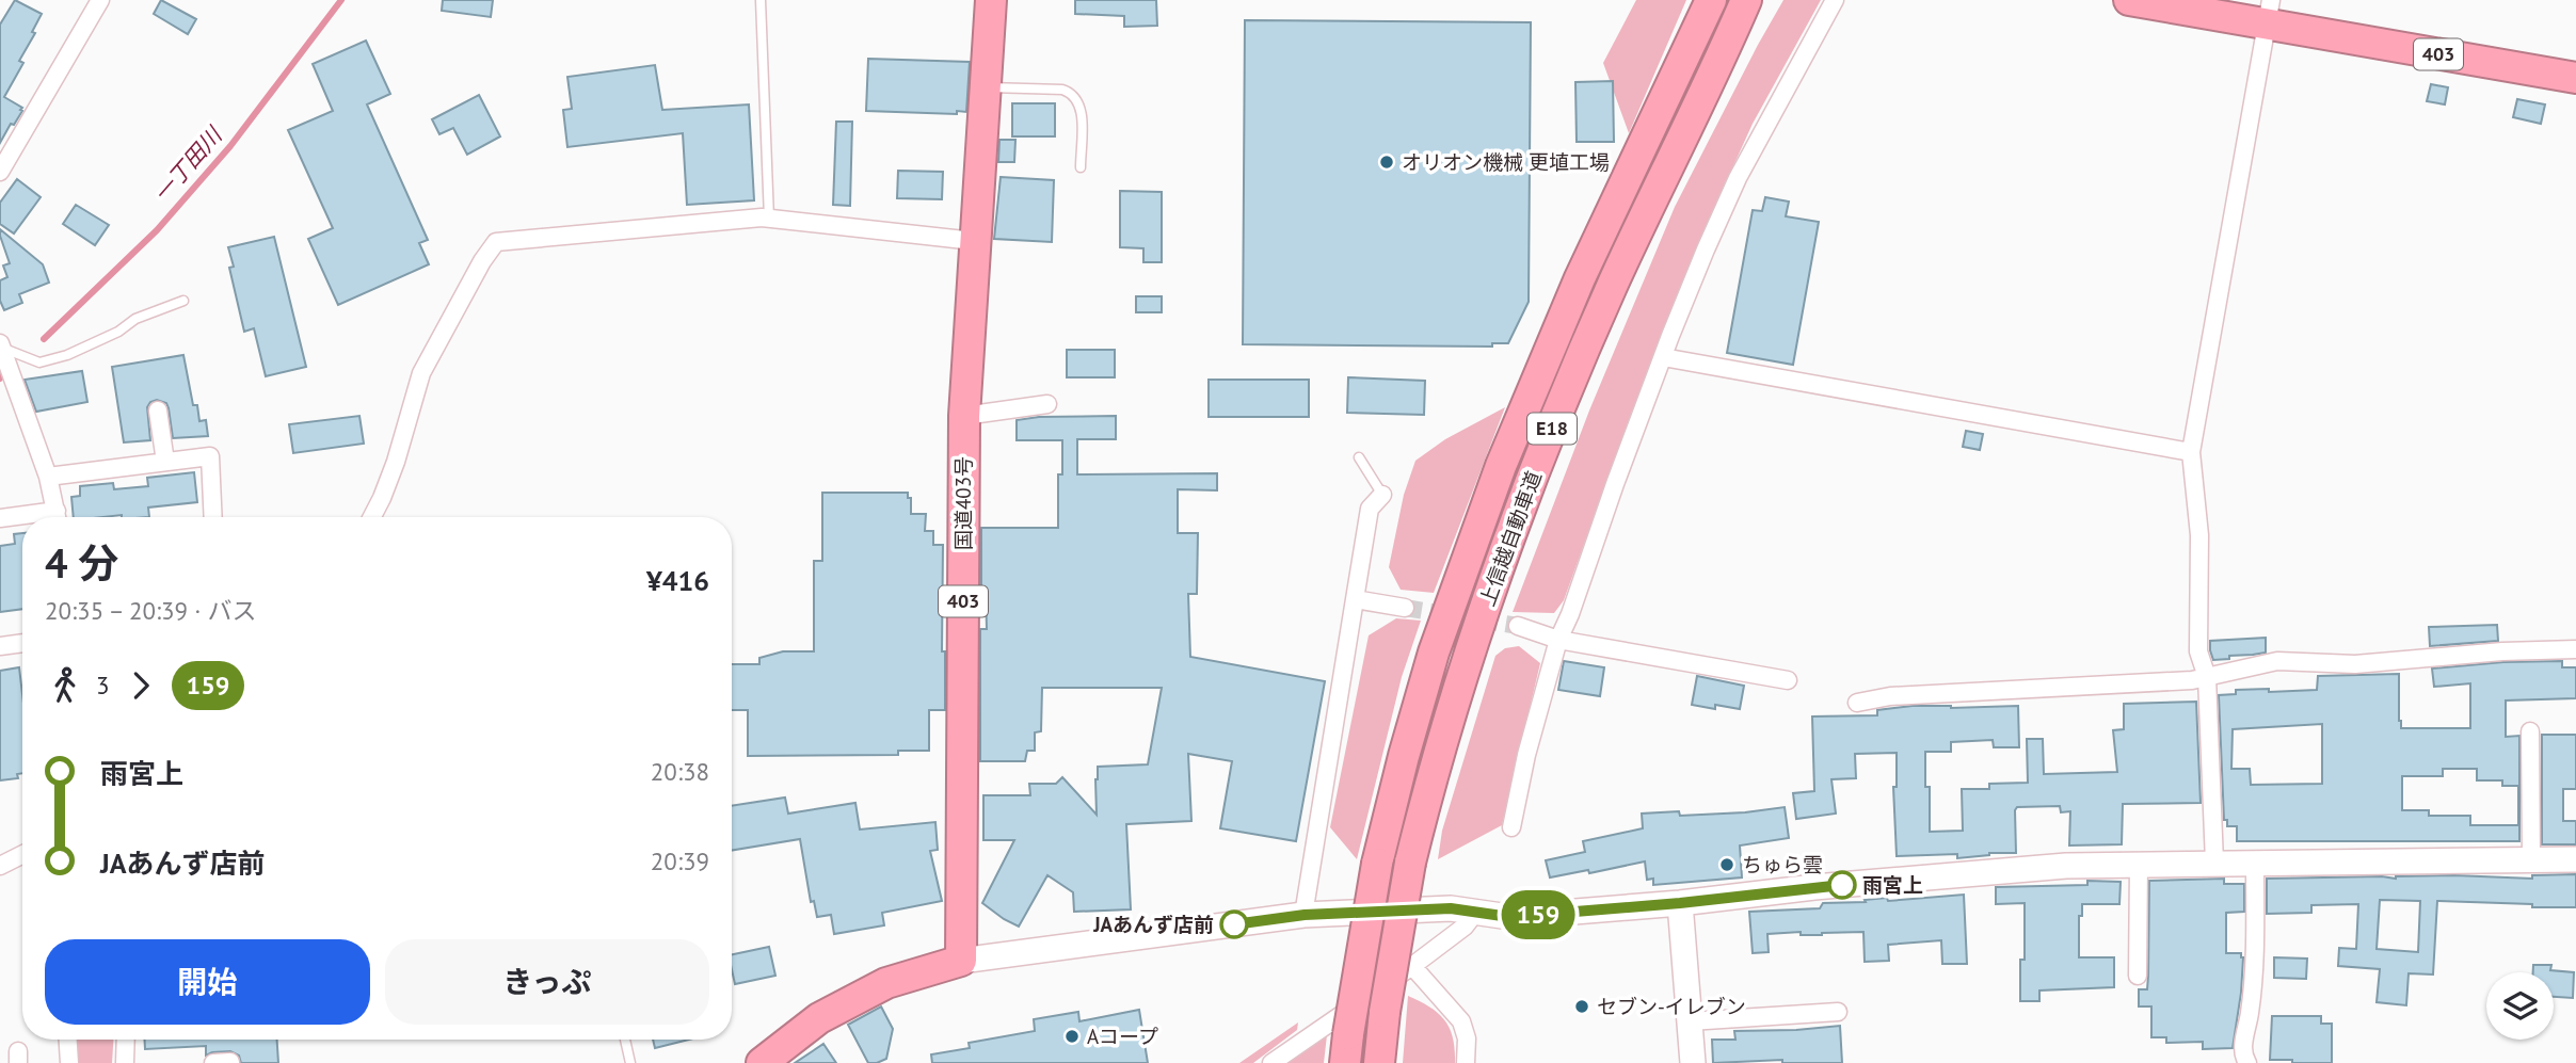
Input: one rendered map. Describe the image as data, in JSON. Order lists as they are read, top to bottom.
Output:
{
  "streets": {
    "highway": [
      "403",
      "E18",
      "国道403号",
      "上信越自動車道"
    ]
  },
  "water": ["一丁田川"],
  "places": [
    "オリオン機械 更埴工場",
    "ちゅら雲",
    "雨宮上",
    "JAあんず店前",
    "セブン-イレブン",
    "Aコープ"
  ],
  "lines": ["bus line 159"],
  "page": {
    "on_map": "159",
    "heading": ["4 分", "20:35 – 20:39 · バス", "¥416"],
    "legs": ["3", "159"],
    "list": [
      {
        "name": "雨宮上",
        "value": "20:38"
      },
      {
        "name": "JAあんず店前",
        "value": "20:39"
      }
    ],
    "buttons": ["開始", "きっぷ"]
  }
}
